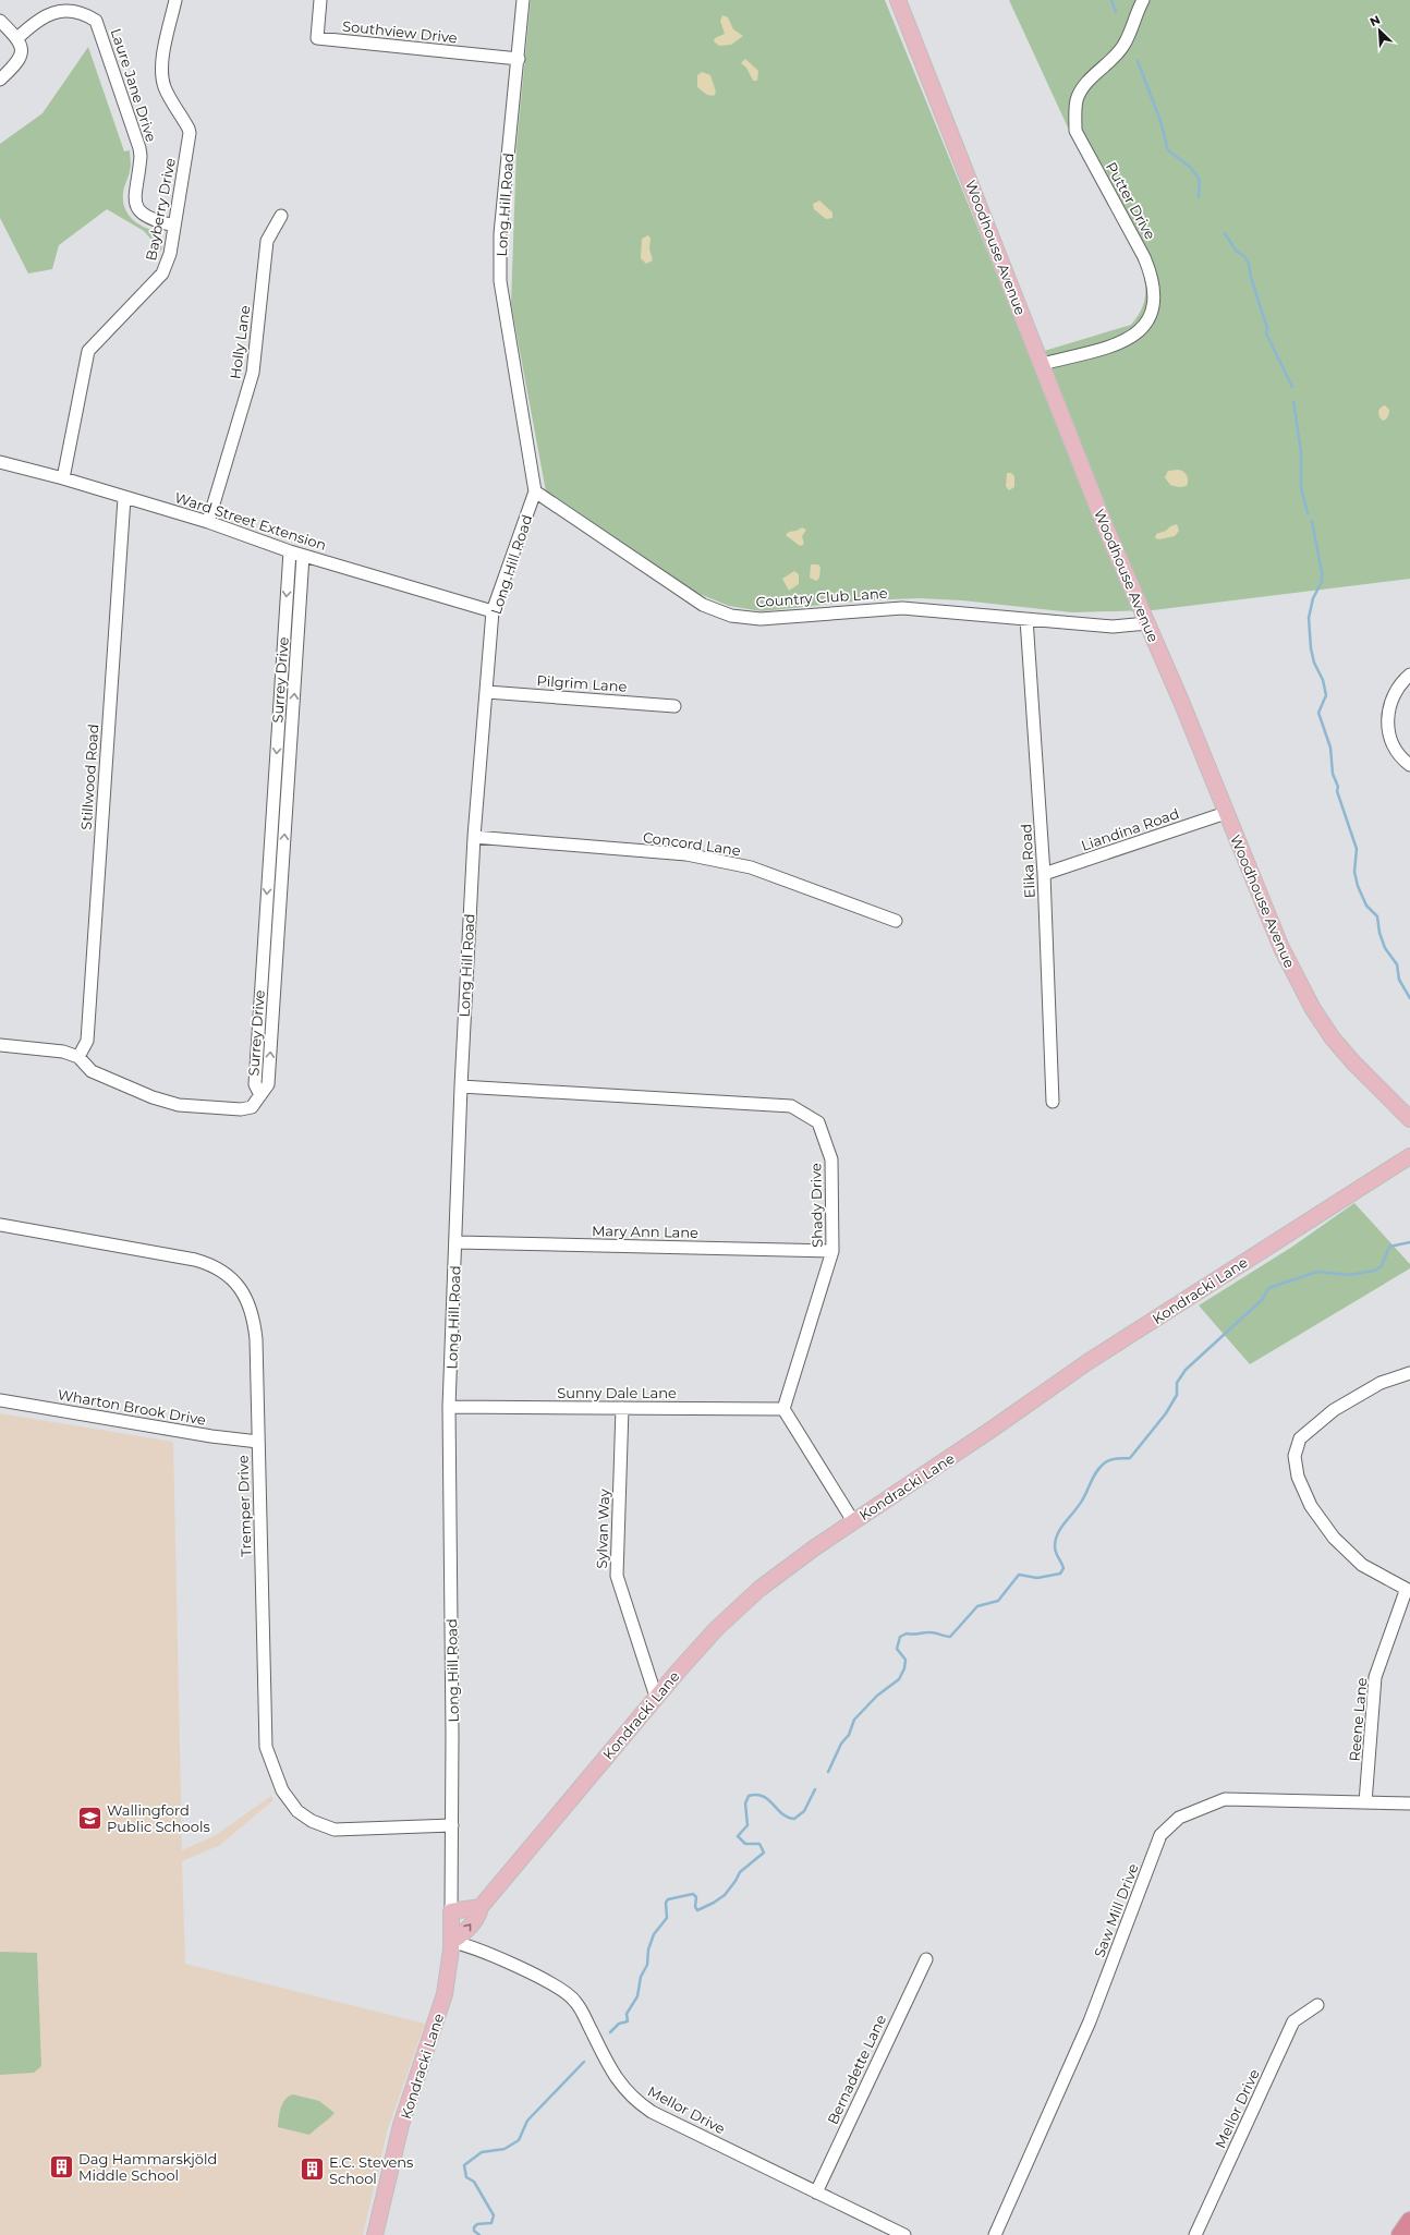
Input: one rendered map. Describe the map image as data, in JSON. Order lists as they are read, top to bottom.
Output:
{
  "streets": {
    "main road": ["Long Hill Road", "Woodhouse Avenue", "Kondracki Lane"],
    "street": [
      "Southview Drive",
      "Laure Jane Drive",
      "Putter Drive",
      "Bayberry Drive",
      "Holly Lane",
      "Ward Street Extension",
      "Country Club Lane",
      "Surrey Drive",
      "Pilgrim Lane",
      "Stillwood Road",
      "Liandina Road",
      "Concord Lane",
      "Elika Road",
      "Shady Drive",
      "Mary Ann Lane",
      "Sunny Dale Lane",
      "Wharton Brook Drive",
      "Tremper Drive",
      "Sylvan Way",
      "Reene Lane",
      "Saw Mill Drive",
      "Bernadette Lane",
      "Mellor Drive"
    ]
  },
  "crossings": [
    ["Southview Drive", "Long Hill Road"],
    ["Laure Jane Drive", "Bayberry Drive"],
    ["Putter Drive", "Woodhouse Avenue"],
    ["Long Hill Road", "Ward Street Extension"],
    ["Long Hill Road", "Country Club Lane"],
    ["Long Hill Road", "Pilgrim Lane"],
    ["Long Hill Road", "Concord Lane"],
    ["Long Hill Road", "Shady Drive"],
    ["Long Hill Road", "Mary Ann Lane"],
    ["Long Hill Road", "Kondracki Lane"],
    ["Long Hill Road", "Sunny Dale Lane"],
    ["Long Hill Road", "Tremper Drive"],
    ["Long Hill Road", "Mellor Drive"],
    ["Bayberry Drive", "Ward Street Extension"],
    ["Woodhouse Avenue", "Country Club Lane"],
    ["Woodhouse Avenue", "Liandina Road"],
    ["Holly Lane", "Ward Street Extension"],
    ["Ward Street Extension", "Surrey Drive"],
    ["Ward Street Extension", "Stillwood Road"],
    ["Country Club Lane", "Elika Road"],
    ["Liandina Road", "Elika Road"],
    ["Shady Drive", "Mary Ann Lane"],
    ["Shady Drive", "Sunny Dale Lane"],
    ["Kondracki Lane", "Sylvan Way"],
    ["Kondracki Lane", "Mellor Drive"],
    ["Sunny Dale Lane", "Sylvan Way"],
    ["Wharton Brook Drive", "Tremper Drive"],
    ["Reene Lane", "Saw Mill Drive"],
    ["Bernadette Lane", "Mellor Drive"]
  ],
  "places": {
    "school or university": ["Wallingford Public Schools"],
    "building": ["Dag Hammarskjöld Middle School", "E.C. Stevens School"]
  },
  "north": "top left"
}
